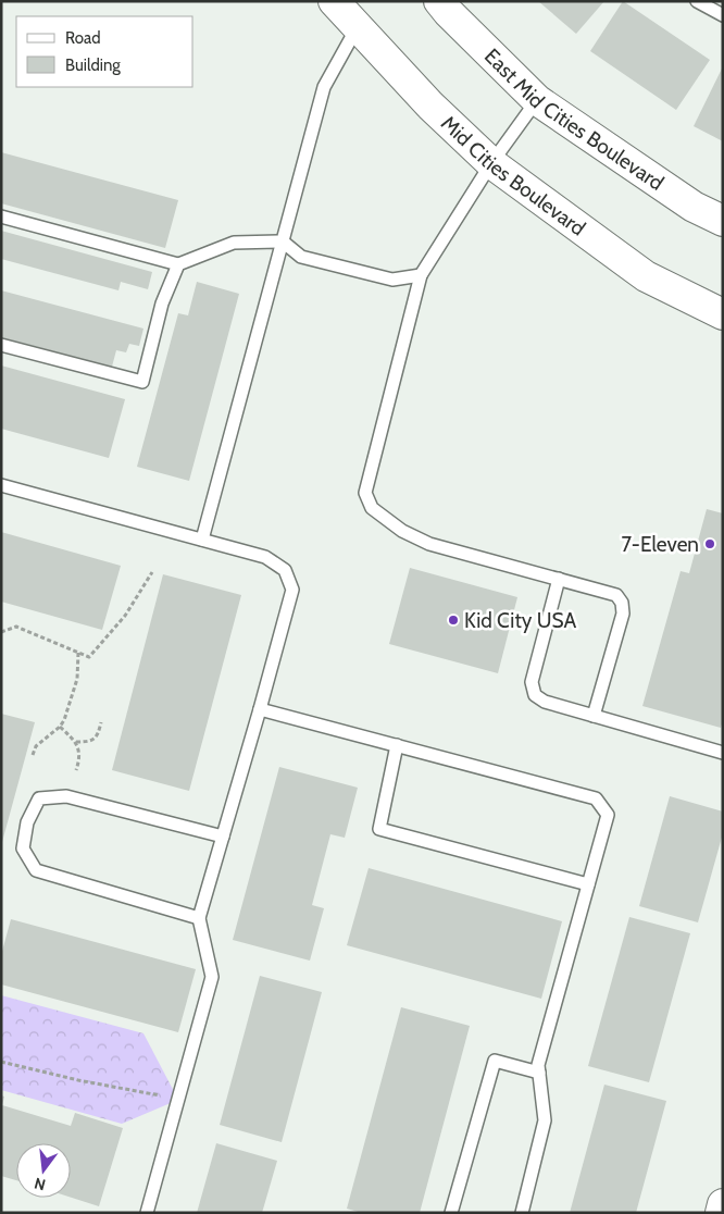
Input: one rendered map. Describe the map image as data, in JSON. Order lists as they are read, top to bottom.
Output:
{
  "streets": {
    "main road": ["East Mid Cities Boulevard", "Mid Cities Boulevard"]
  },
  "places": ["7-Eleven", "Kid City USA"],
  "legend": ["Road", "Building"],
  "north": "bottom"
}
